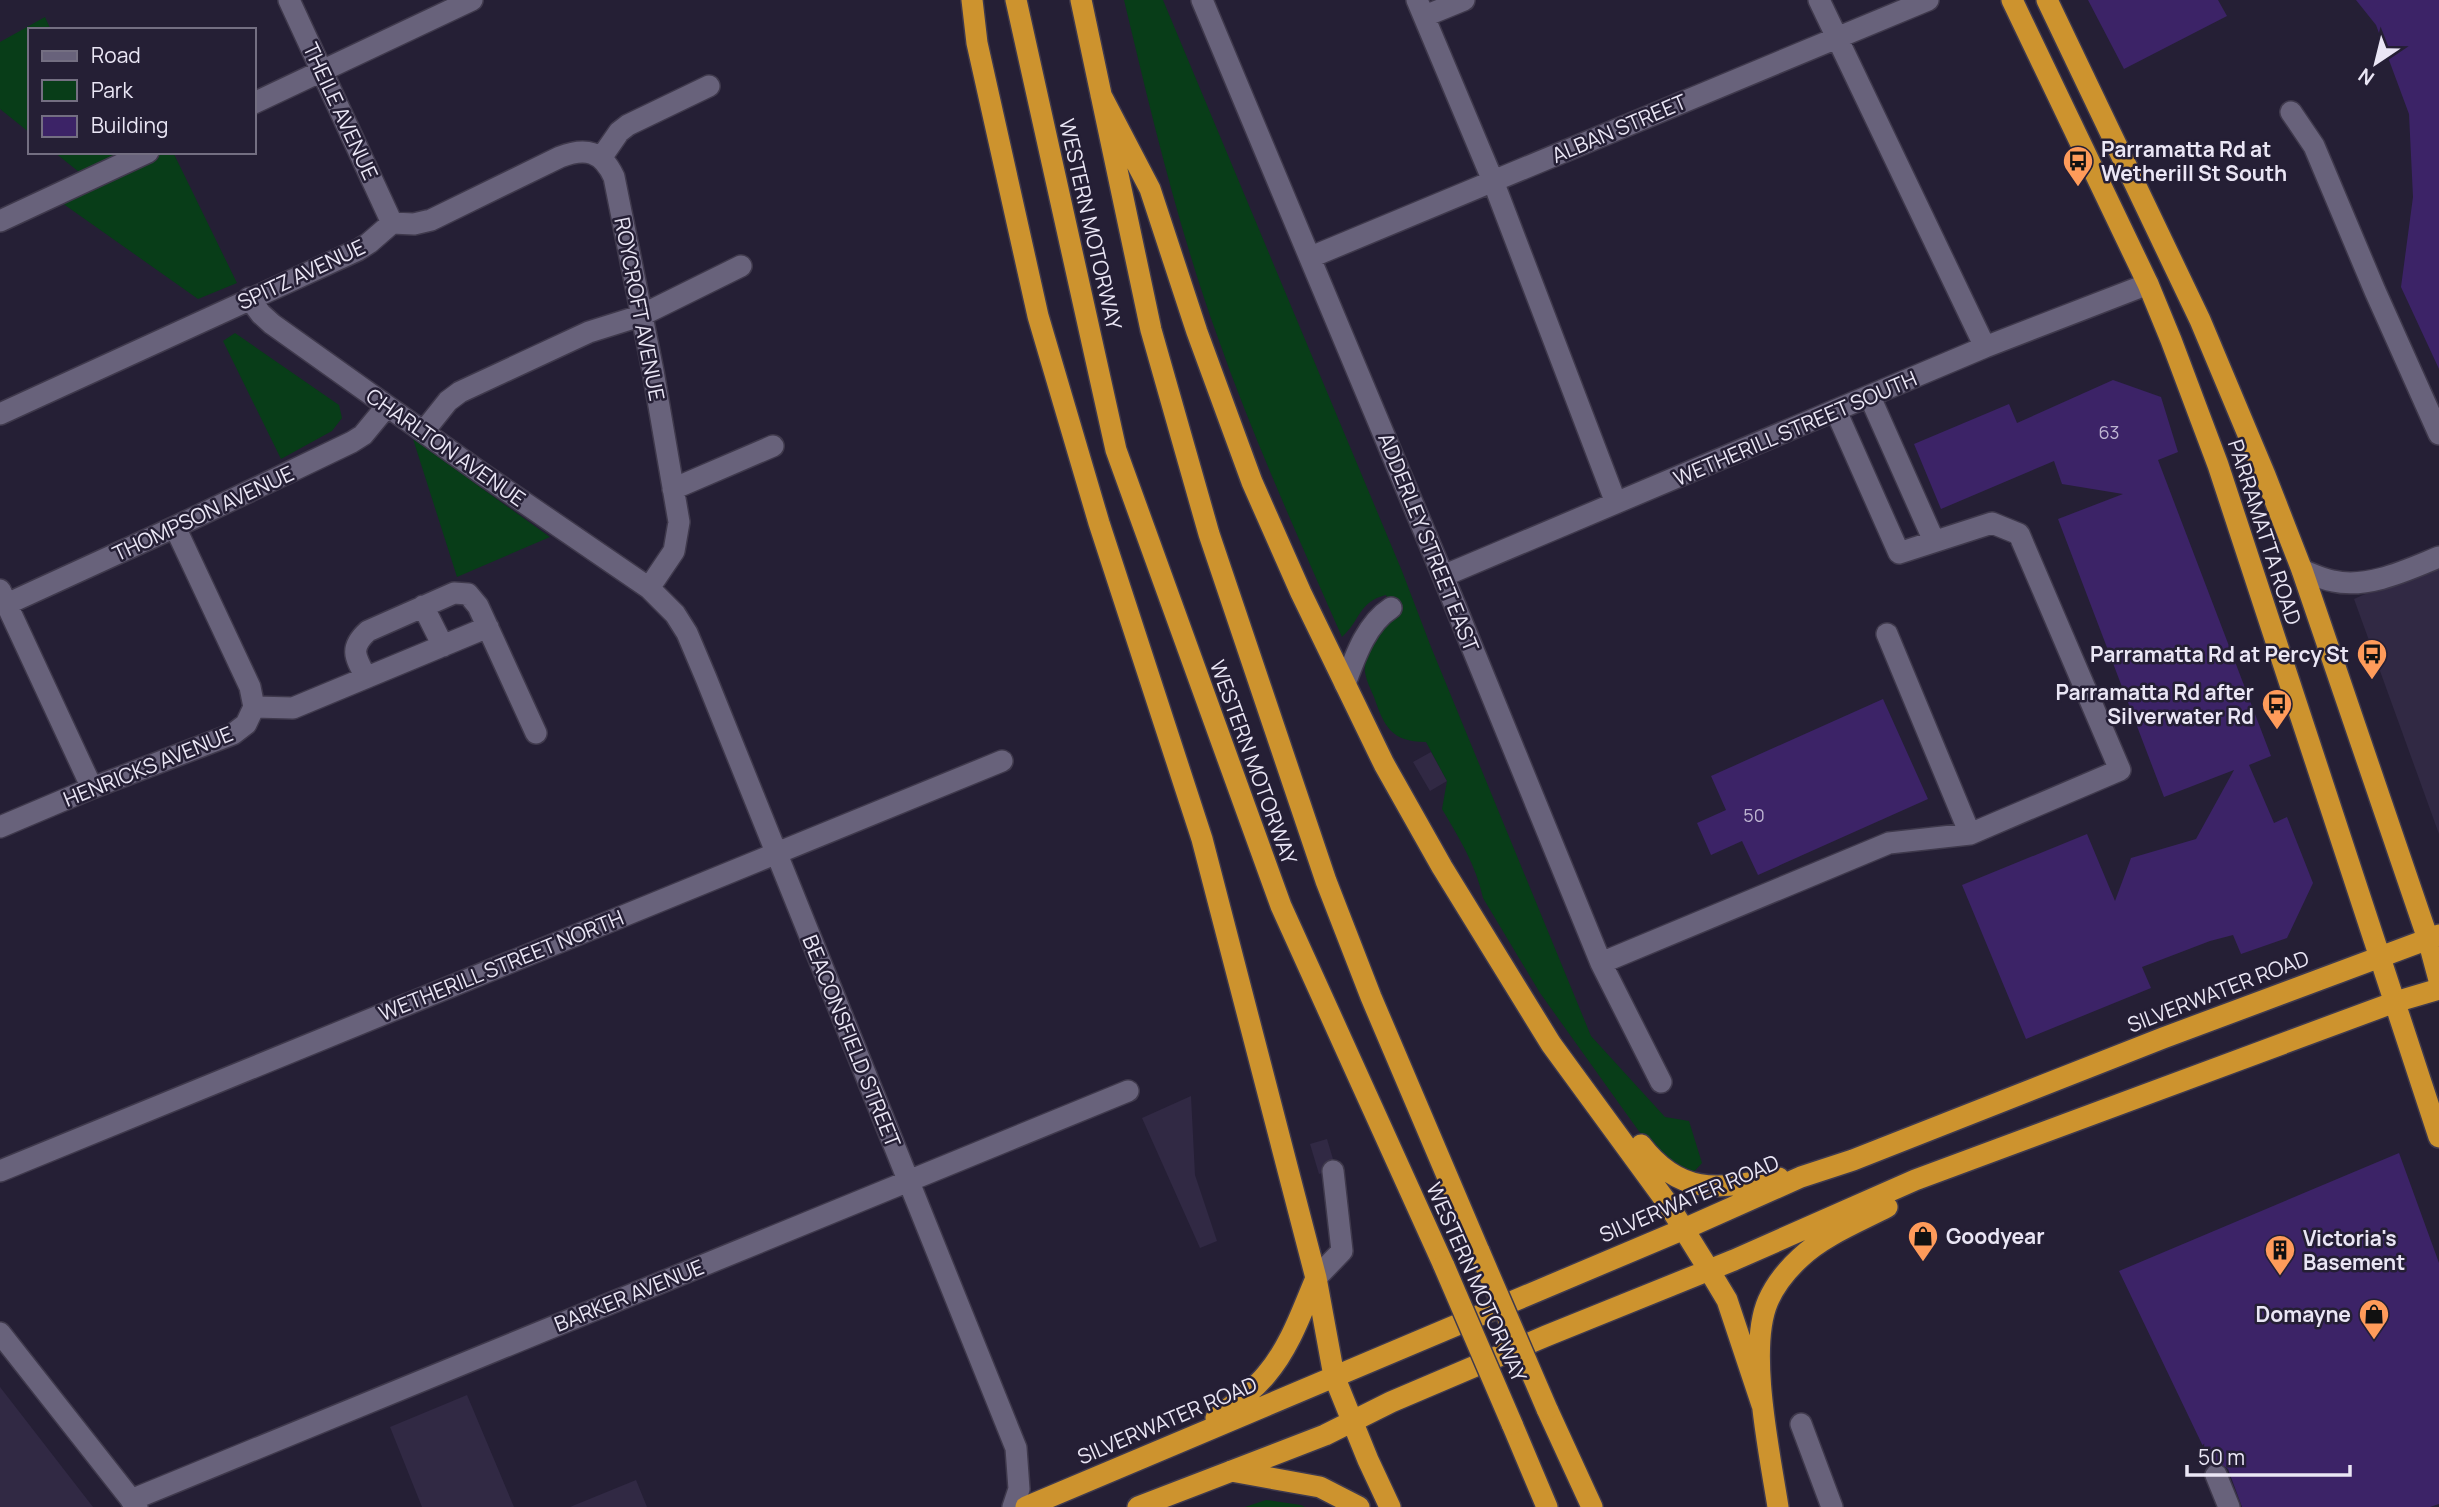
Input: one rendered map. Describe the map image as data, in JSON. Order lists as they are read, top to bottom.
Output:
{
  "streets": {
    "highway": ["WESTERN MOTORWAY", "PARRAMATTA ROAD", "SILVERWATER ROAD"],
    "street": [
      "THEILE AVENUE",
      "ALBAN STREET",
      "SPITZ AVENUE",
      "ROYCROFT AVENUE",
      "WETHERILL STREET SOUTH",
      "CHARLTON AVENUE",
      "THOMPSON AVENUE",
      "ADDERLEY STREET EAST",
      "HENRICKS AVENUE",
      "WETHERILL STREET NORTH",
      "BEACONSFIELD STREET",
      "BARKER AVENUE"
    ]
  },
  "crossings": [
    ["THEILE AVENUE", "SPITZ AVENUE"],
    ["ALBAN STREET", "ADDERLEY STREET EAST"],
    ["SPITZ AVENUE", "CHARLTON AVENUE"],
    ["ROYCROFT AVENUE", "CHARLTON AVENUE"],
    ["ROYCROFT AVENUE", "BEACONSFIELD STREET"],
    ["WETHERILL STREET SOUTH", "PARRAMATTA ROAD"],
    ["WETHERILL STREET SOUTH", "ADDERLEY STREET EAST"],
    ["CHARLTON AVENUE", "THOMPSON AVENUE"],
    ["CHARLTON AVENUE", "BEACONSFIELD STREET"],
    ["PARRAMATTA ROAD", "SILVERWATER ROAD"],
    ["WETHERILL STREET NORTH", "BEACONSFIELD STREET"],
    ["BEACONSFIELD STREET", "BARKER AVENUE"]
  ],
  "places": {
    "bus stop": ["Parramatta Rd at Wetherill St South", "Parramatta Rd at Percy St", "Parramatta Rd after Silverwater Rd"],
    "shop": ["Goodyear", "Domayne"],
    "building": ["Victoria's Basement"]
  },
  "house_numbers": ["63", "50"],
  "legend": ["Road", "Park", "Building"],
  "scale_bar": "50 m",
  "north": "bottom left"
}
